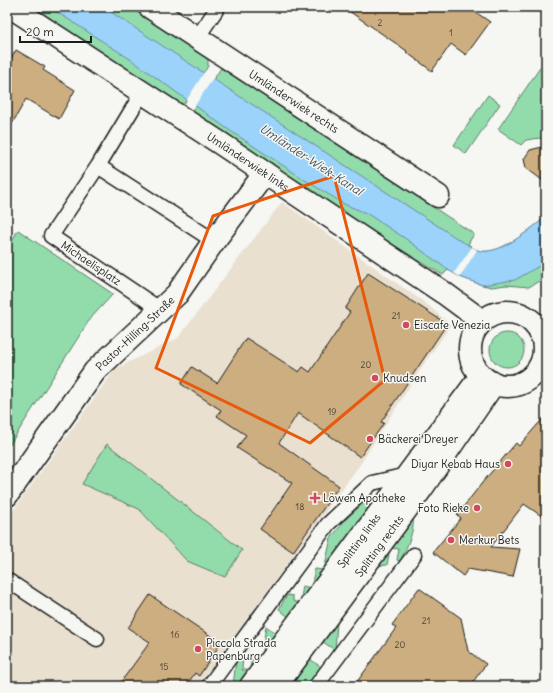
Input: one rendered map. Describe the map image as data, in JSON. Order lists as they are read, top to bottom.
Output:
{
  "streets": {
    "street": [
      "Umländerwiek rechts",
      "Umländerwiek links",
      "Pastor-Hilling-Straße",
      "Splitting links",
      "Splitting rechts"
    ],
    "lane": ["Michaelisplatz"]
  },
  "crossings": [
    ["Umländerwiek links", "Michaelisplatz"],
    ["Umländerwiek links", "Pastor-Hilling-Straße"],
    ["Umländerwiek links", "Splitting links"],
    ["Umländerwiek links", "Splitting rechts"],
    ["Michaelisplatz", "Pastor-Hilling-Straße"],
    ["Splitting links", "Splitting rechts"]
  ],
  "water": ["Umländer-Wiek-Kanal"],
  "places": {
    "other": [
      "Eiscafe Venezia",
      "Knudsen",
      "Bäckerei Dreyer",
      "Diyar Kebab Haus",
      "Foto Rieke",
      "Merkur Bets",
      "Piccola Strada Papenburg"
    ],
    "health": ["Löwen Apotheke"]
  },
  "house_numbers": [
    "2",
    "1",
    "21",
    "20",
    "19",
    "18",
    "21",
    "16",
    "20",
    "15"
  ],
  "scale_bar": "20 m"
}
